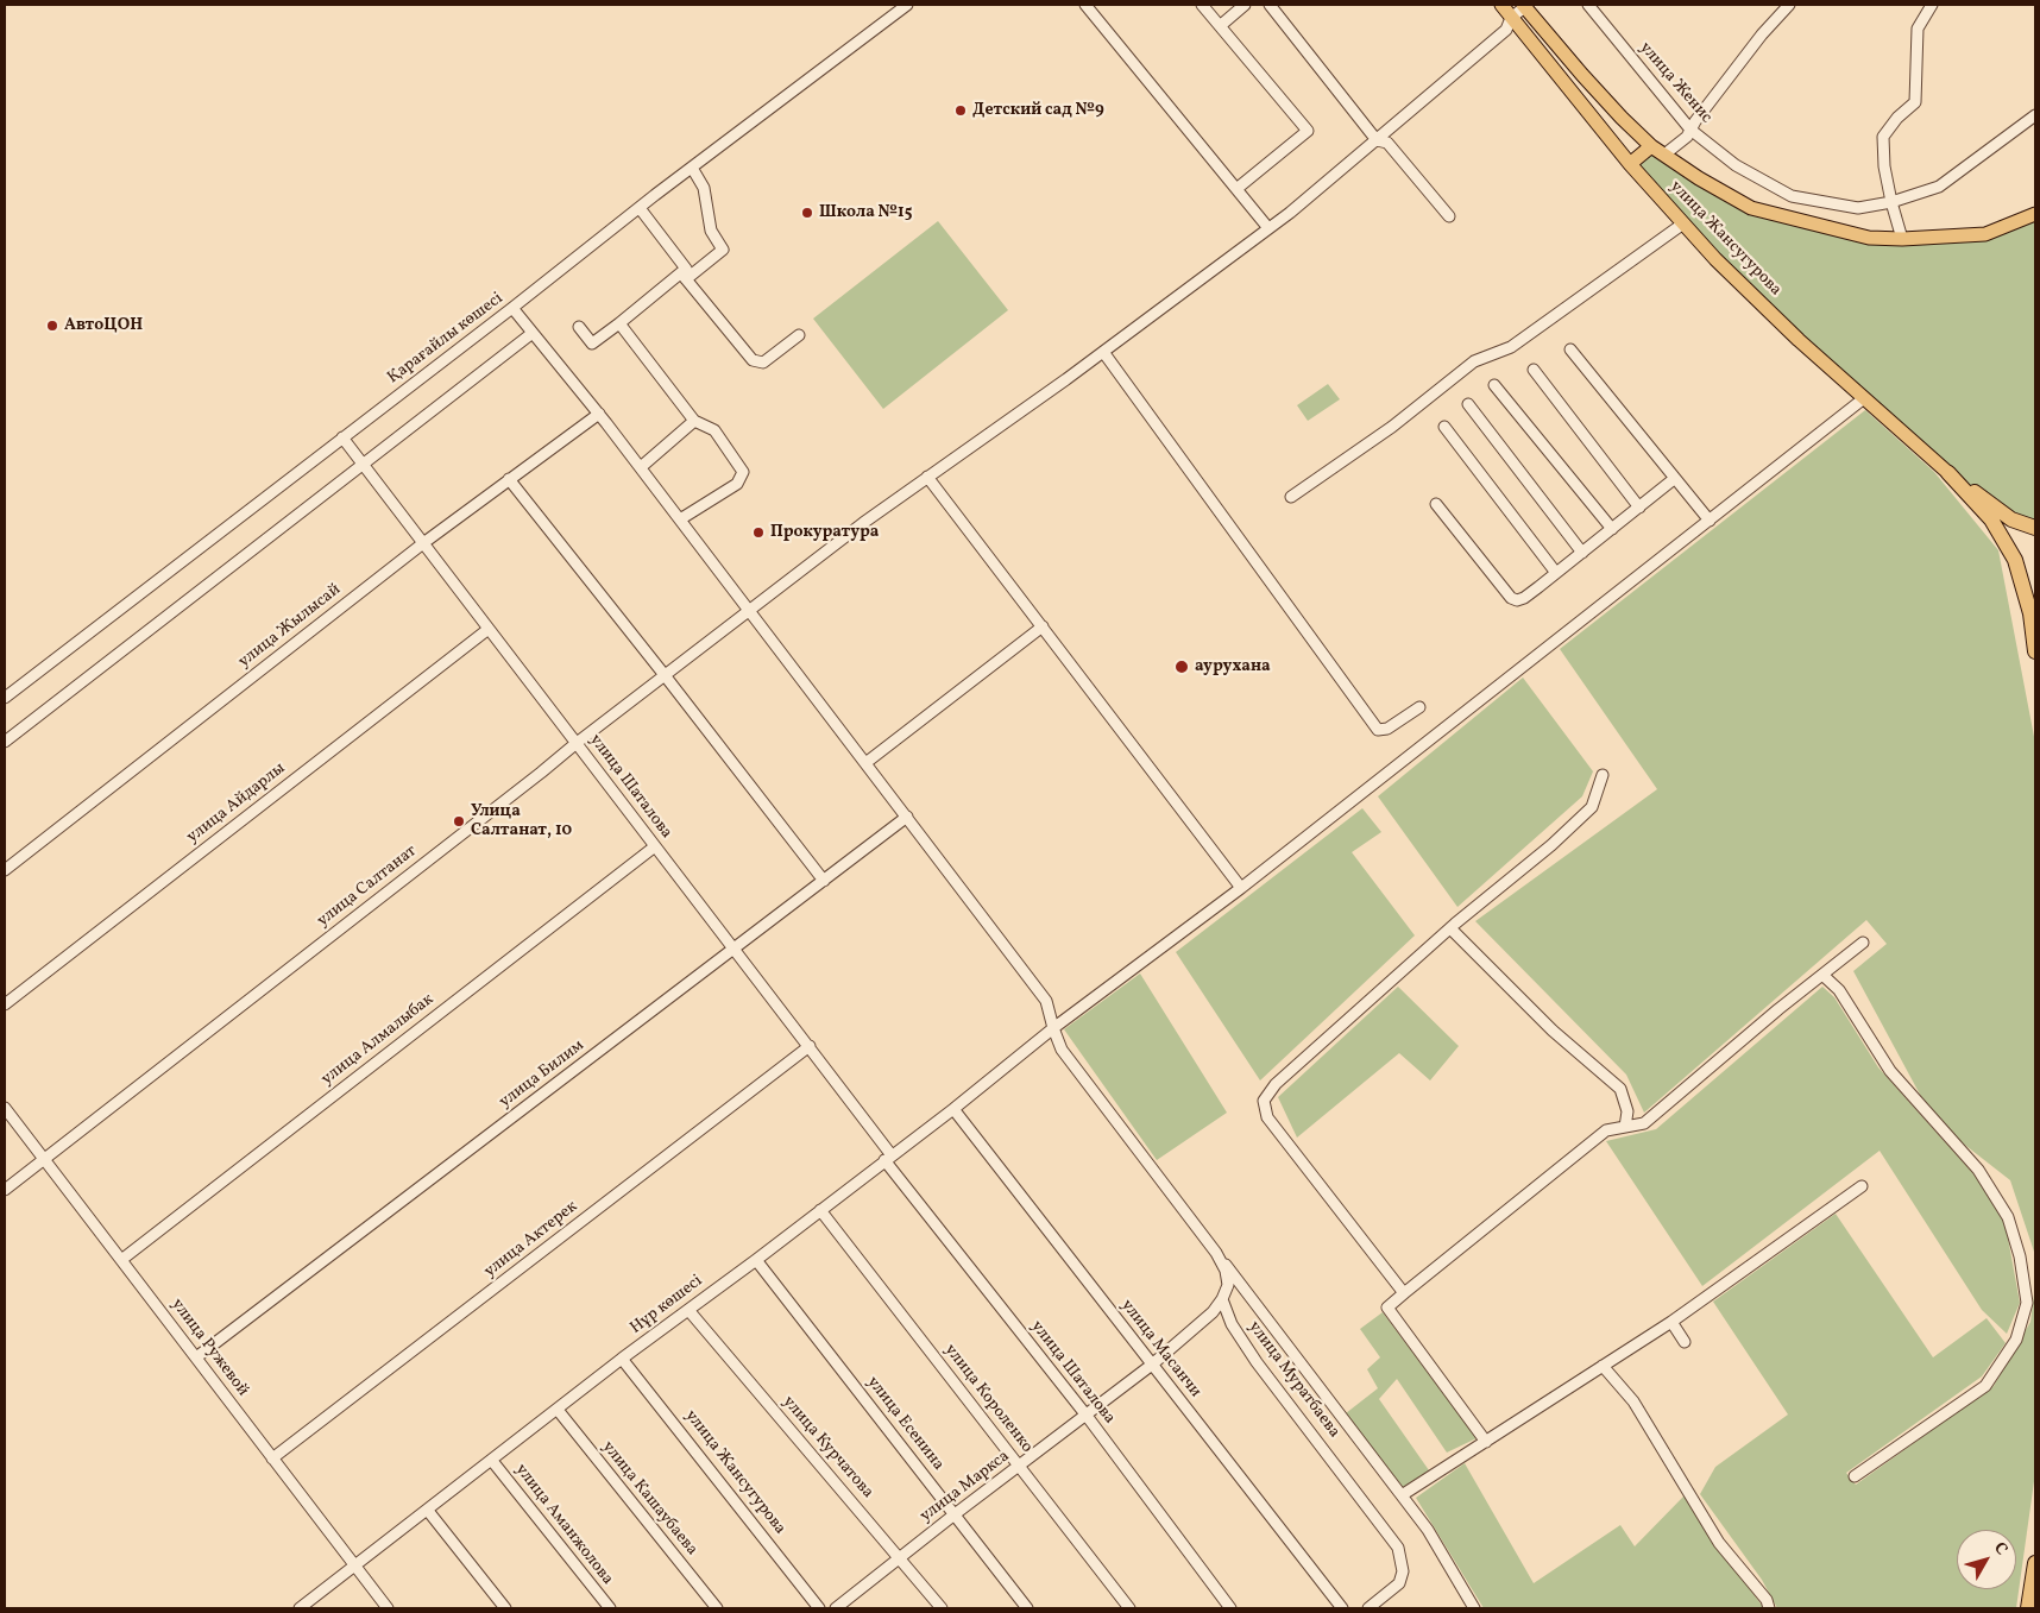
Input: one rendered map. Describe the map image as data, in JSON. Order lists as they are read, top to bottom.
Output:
{
  "streets": {
    "main road": ["улица Жансугурова"],
    "street": [
      "улица Женис",
      "Қарағайлы көшесі",
      "улица Жылысай",
      "улица Шаталова",
      "улица Айдарлы",
      "улица Салтанат",
      "улица Алмалыбак",
      "улица Билим",
      "улица Актерек",
      "Нұр көшесі",
      "улица Ружевой",
      "улица Масанчи",
      "улица Муратбаева",
      "улица Короленко",
      "улица Есенина",
      "улица Курчатова",
      "улица Маркса",
      "улица Кашаубаева",
      "улица Аманжолова"
    ]
  },
  "crossings": [
    ["улица Жансугурова", "улица Салтанат"],
    ["улица Жансугурова", "Нұр көшесі"],
    ["Қарағайлы көшесі", "улица Шаталова"],
    ["Қарағайлы көшесі", "улица Муратбаева"],
    ["улица Жылысай", "улица Шаталова"],
    ["улица Жылысай", "улица Муратбаева"],
    ["улица Шаталова", "улица Айдарлы"],
    ["улица Шаталова", "улица Салтанат"],
    ["улица Шаталова", "улица Алмалыбак"],
    ["улица Шаталова", "улица Билим"],
    ["улица Шаталова", "улица Актерек"],
    ["улица Шаталова", "Нұр көшесі"],
    ["улица Шаталова", "улица Маркса"],
    ["улица Салтанат", "улица Ружевой"],
    ["улица Салтанат", "улица Муратбаева"],
    ["улица Алмалыбак", "улица Ружевой"],
    ["улица Билим", "улица Ружевой"],
    ["улица Билим", "улица Муратбаева"],
    ["улица Актерек", "улица Ружевой"],
    ["Нұр көшесі", "улица Ружевой"],
    ["Нұр көшесі", "улица Масанчи"],
    ["Нұр көшесі", "улица Муратбаева"],
    ["Нұр көшесі", "улица Короленко"],
    ["Нұр көшесі", "улица Есенина"],
    ["Нұр көшесі", "улица Курчатова"],
    ["Нұр көшесі", "улица Кашаубаева"],
    ["Нұр көшесі", "улица Аманжолова"],
    ["улица Масанчи", "улица Маркса"],
    ["улица Муратбаева", "улица Маркса"],
    ["улица Короленко", "улица Маркса"],
    ["улица Есенина", "улица Маркса"],
    ["улица Курчатова", "улица Маркса"]
  ],
  "places": [
    "Детский сад №9",
    "Школа №15",
    "АвтоЦОН",
    "Прокуратура",
    "аурухана",
    "Улица Салтанат, 10"
  ],
  "north": "top right"
}
